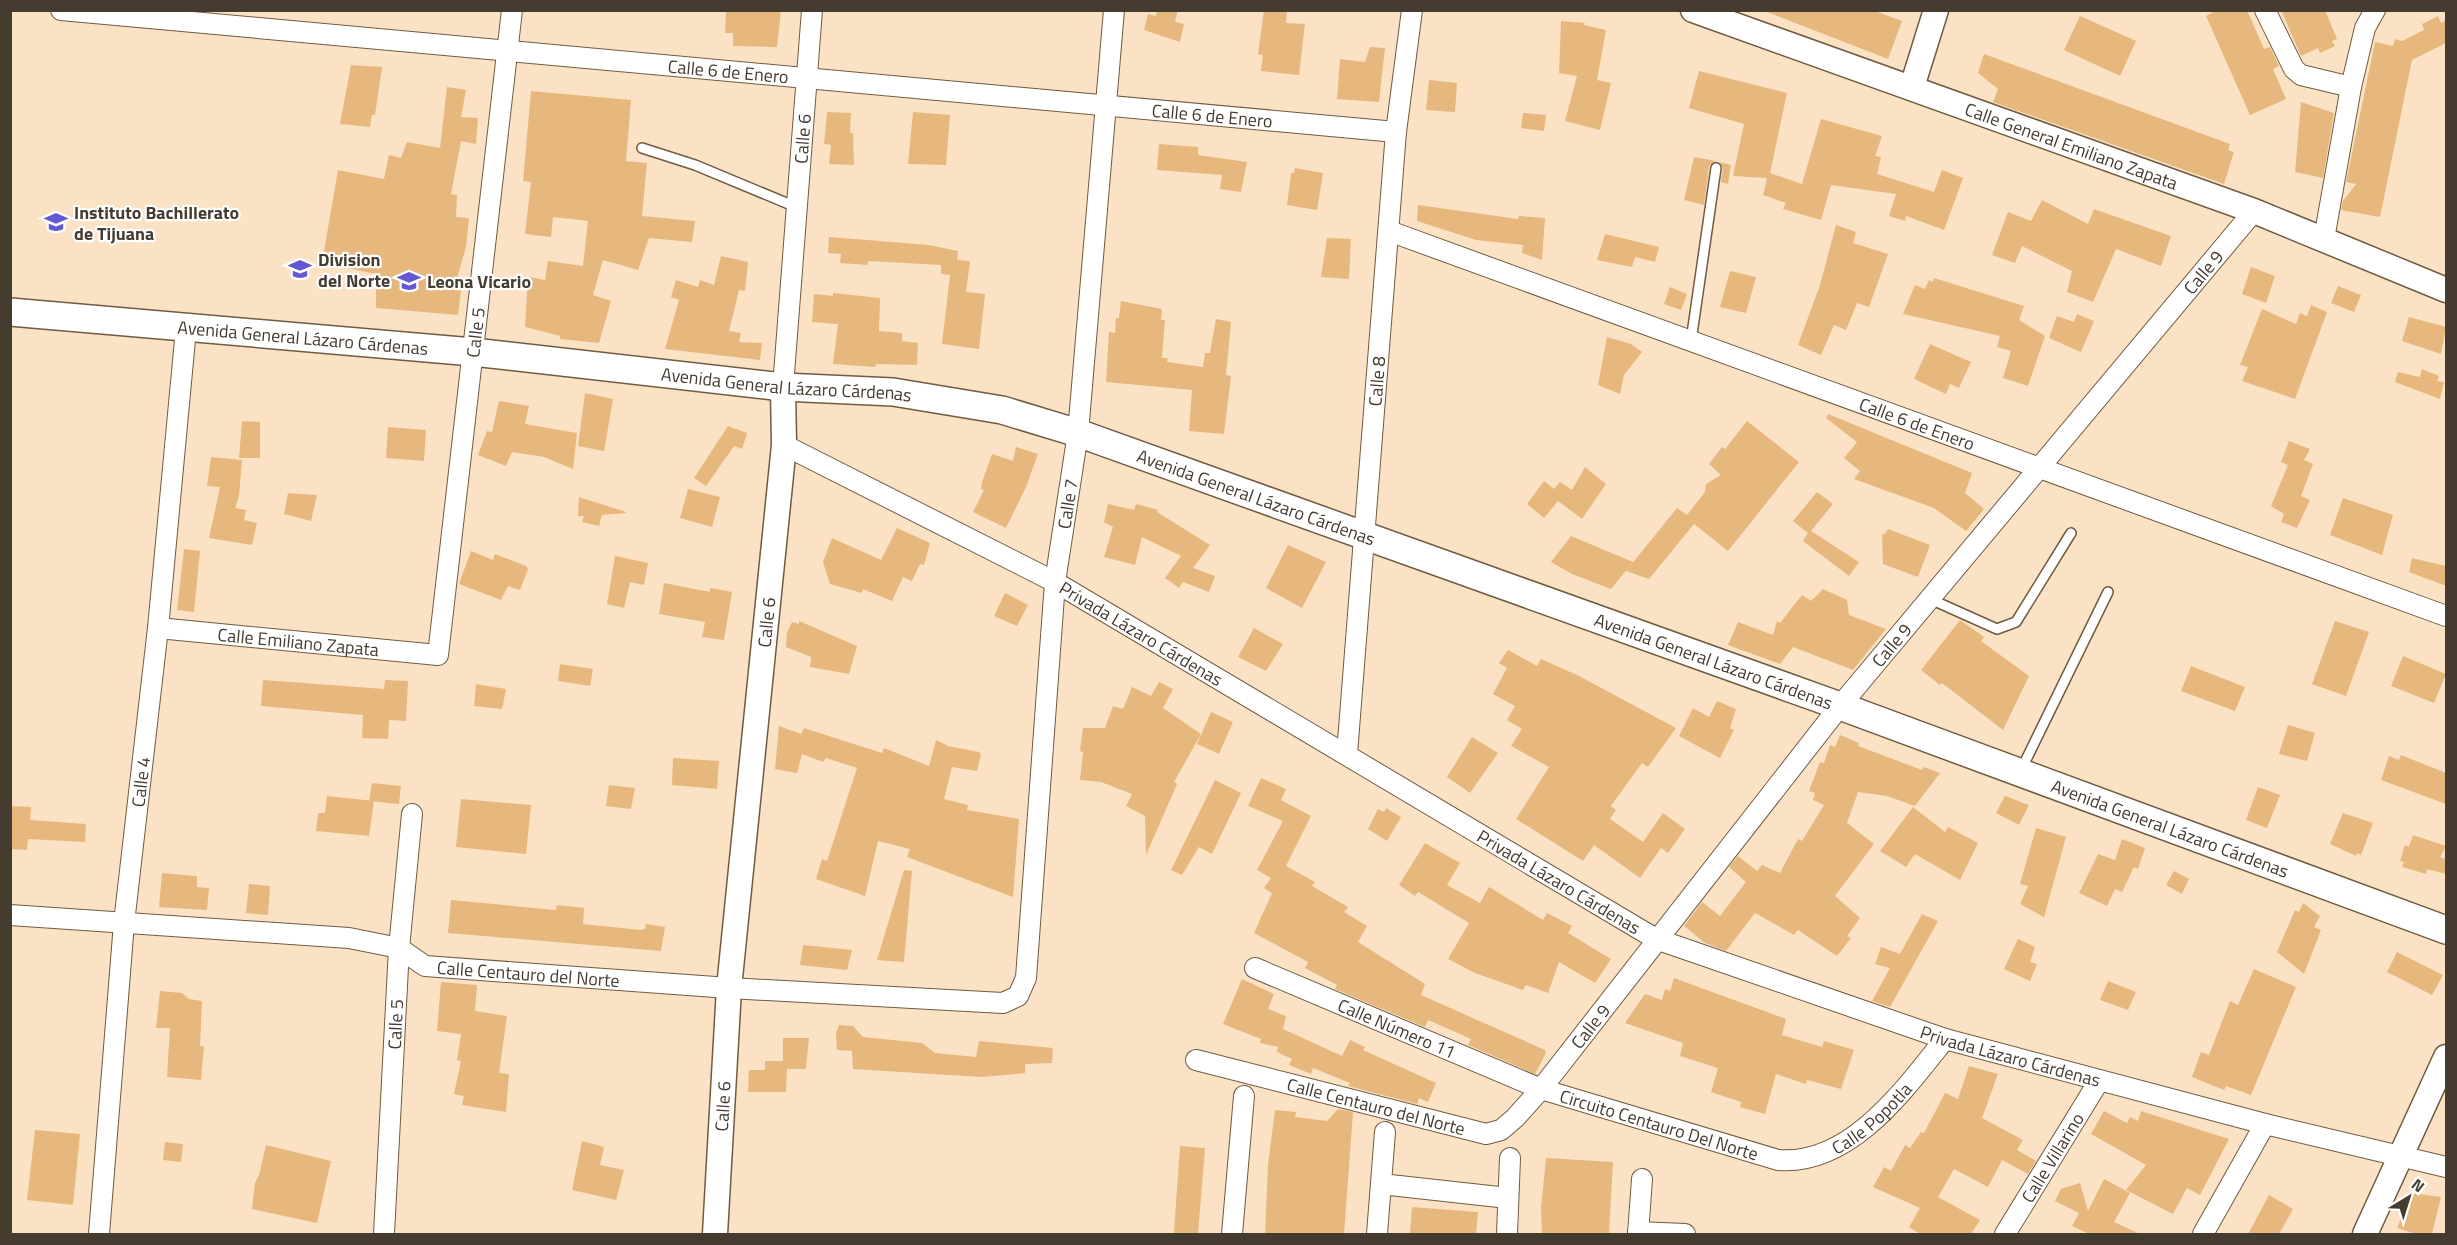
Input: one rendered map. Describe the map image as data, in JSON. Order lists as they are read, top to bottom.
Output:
{
  "streets": {
    "main road": ["Avenida General Lázaro Cárdenas"],
    "street": [
      "Calle 6 de Enero",
      "Calle 6",
      "Calle General Emiliano Zapata",
      "Calle 9",
      "Calle 5",
      "Calle 8",
      "Calle 7",
      "Privada Lázaro Cárdenas",
      "Calle Emiliano Zapata",
      "Calle 4",
      "Calle Centauro del Norte",
      "Calle Número 11",
      "Calle Popotla",
      "Circuito Centauro Del Norte",
      "Calle Villarino"
    ]
  },
  "crossings": [
    ["Calle 6 de Enero", "Calle 6"],
    ["Calle 6 de Enero", "Calle 9"],
    ["Calle 6 de Enero", "Calle 5"],
    ["Calle 6 de Enero", "Calle 8"],
    ["Calle 6 de Enero", "Calle 7"],
    ["Calle 6", "Avenida General Lázaro Cárdenas"],
    ["Calle 6", "Privada Lázaro Cárdenas"],
    ["Calle 6", "Calle Centauro del Norte"],
    ["Calle General Emiliano Zapata", "Calle 9"],
    ["Calle 9", "Avenida General Lázaro Cárdenas"],
    ["Calle 9", "Privada Lázaro Cárdenas"],
    ["Calle 9", "Calle Centauro del Norte"],
    ["Calle 9", "Calle Número 11"],
    ["Calle 9", "Circuito Centauro Del Norte"],
    ["Calle 5", "Avenida General Lázaro Cárdenas"],
    ["Calle 5", "Calle Emiliano Zapata"],
    ["Calle 5", "Calle Centauro del Norte"],
    ["Avenida General Lázaro Cárdenas", "Calle 8"],
    ["Avenida General Lázaro Cárdenas", "Calle 7"],
    ["Avenida General Lázaro Cárdenas", "Calle 4"],
    ["Calle 8", "Privada Lázaro Cárdenas"],
    ["Calle 7", "Privada Lázaro Cárdenas"],
    ["Calle 7", "Calle Centauro del Norte"],
    ["Privada Lázaro Cárdenas", "Calle Popotla"],
    ["Privada Lázaro Cárdenas", "Calle Villarino"],
    ["Calle Emiliano Zapata", "Calle 4"],
    ["Calle 4", "Calle Centauro del Norte"],
    ["Calle Centauro del Norte", "Calle Número 11"],
    ["Calle Centauro del Norte", "Circuito Centauro Del Norte"],
    ["Calle Número 11", "Circuito Centauro Del Norte"],
    ["Calle Popotla", "Circuito Centauro Del Norte"]
  ],
  "places": {
    "school or university": ["Instituto Bachillerato de Tijuana", "Division del Norte", "Leona Vicario"]
  },
  "north": "top right"
}
